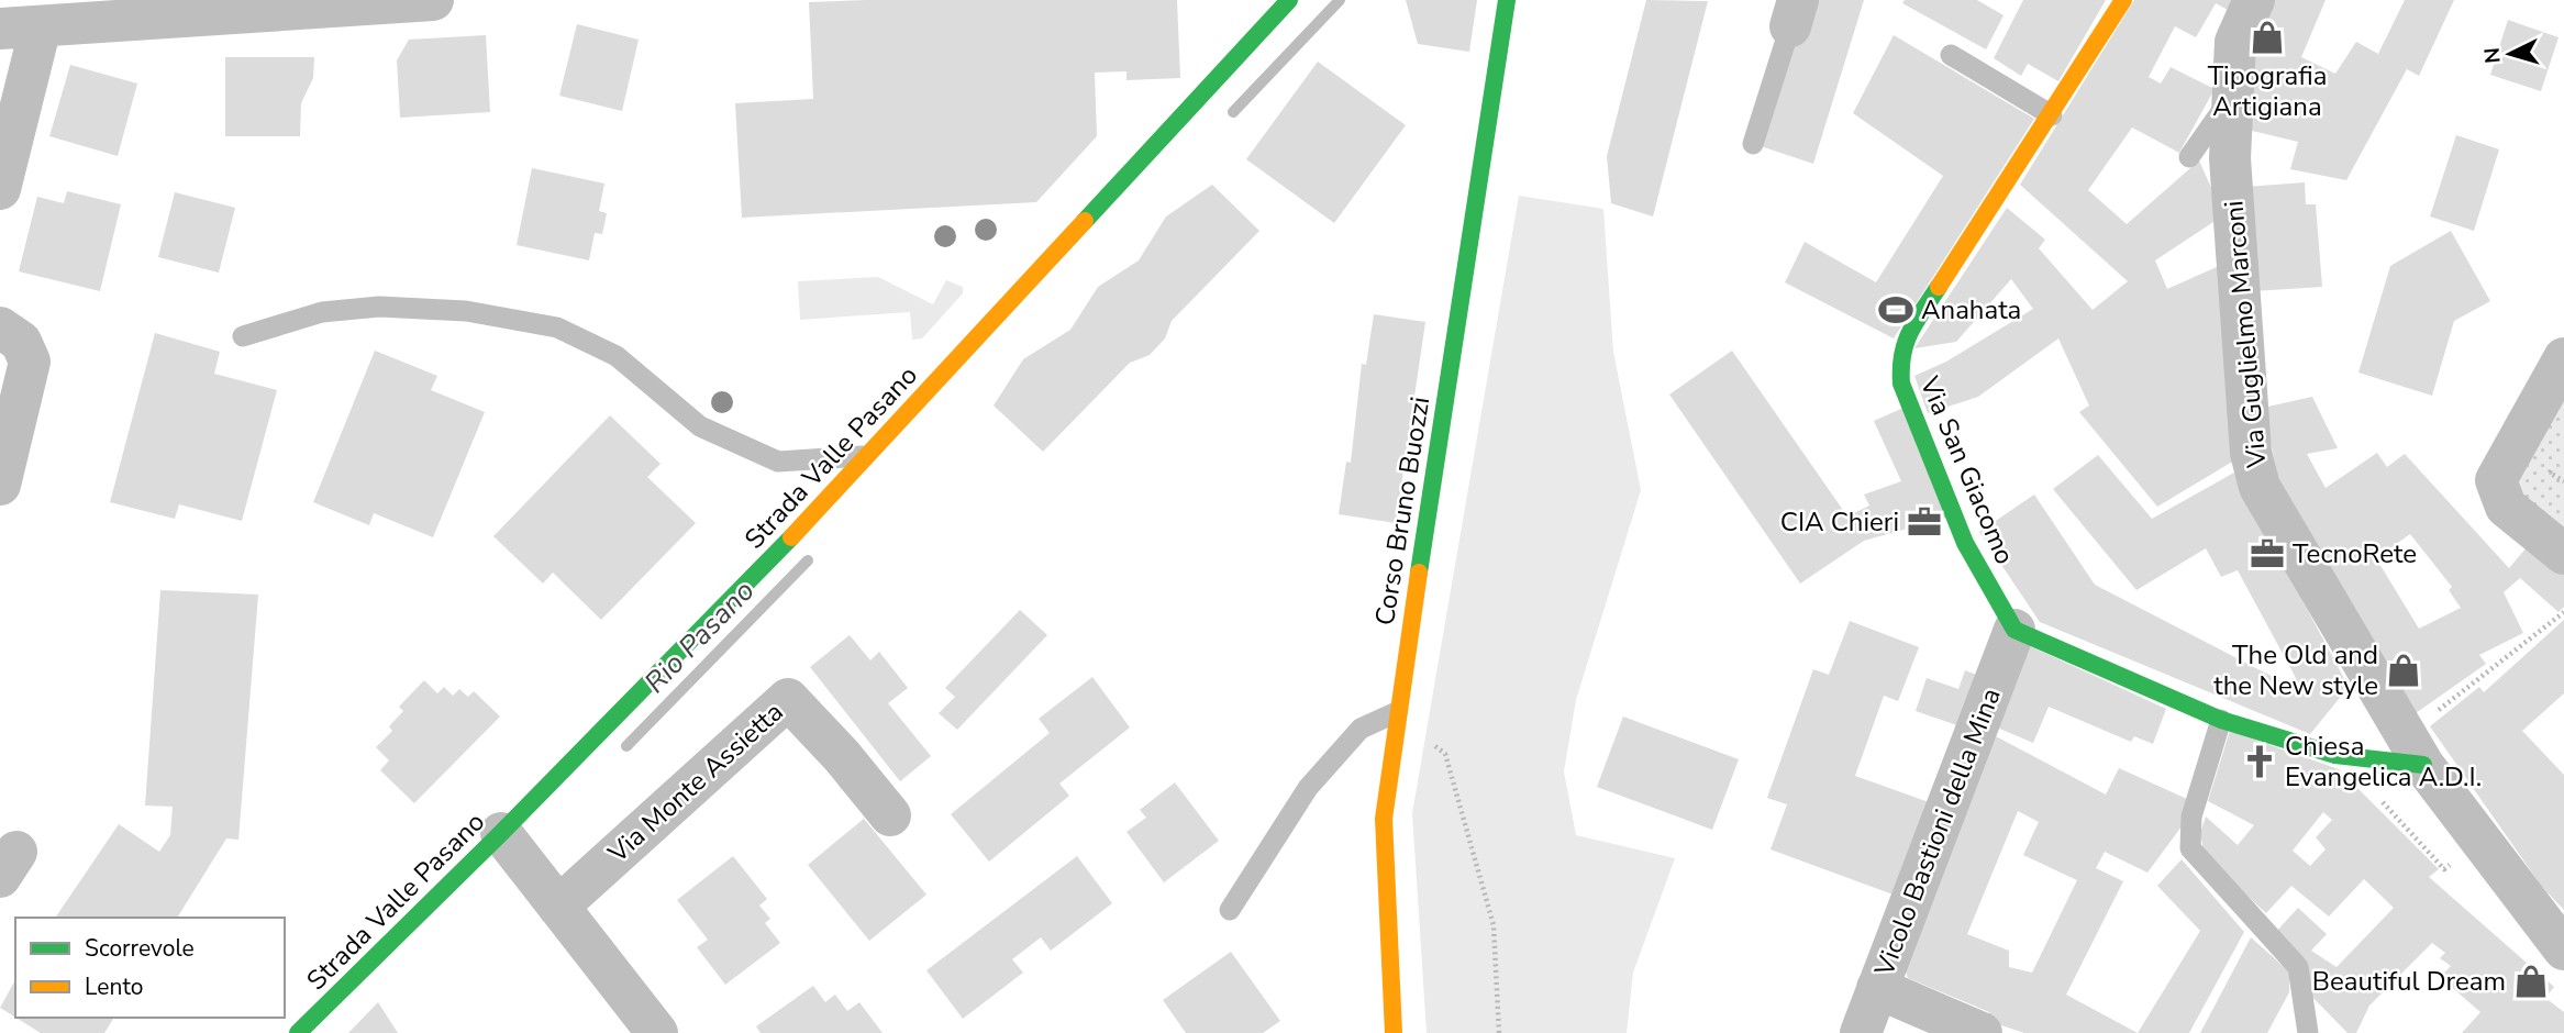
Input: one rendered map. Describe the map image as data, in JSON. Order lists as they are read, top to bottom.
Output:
{
  "streets": {
    "street": [
      "Via Guglielmo Marconi",
      "Strada Valle Pasano",
      "Via San Giacomo",
      "Corso Bruno Buozzi",
      "Via Monte Assietta",
      "Vicolo Bastioni della Mina"
    ]
  },
  "crossings": [
    ["Via San Giacomo", "Vicolo Bastioni della Mina"]
  ],
  "water": ["Rio Pasano"],
  "places": {
    "shop": ["Tipografia Artigiana", "The Old and the New style", "Beautiful Dream"],
    "sports": ["Anahata"],
    "office": ["CIA Chieri", "TecnoRete"],
    "church": ["Chiesa Evangelica A.D.I."]
  },
  "legend": ["Scorrevole", "Lento"],
  "north": "left"
}
